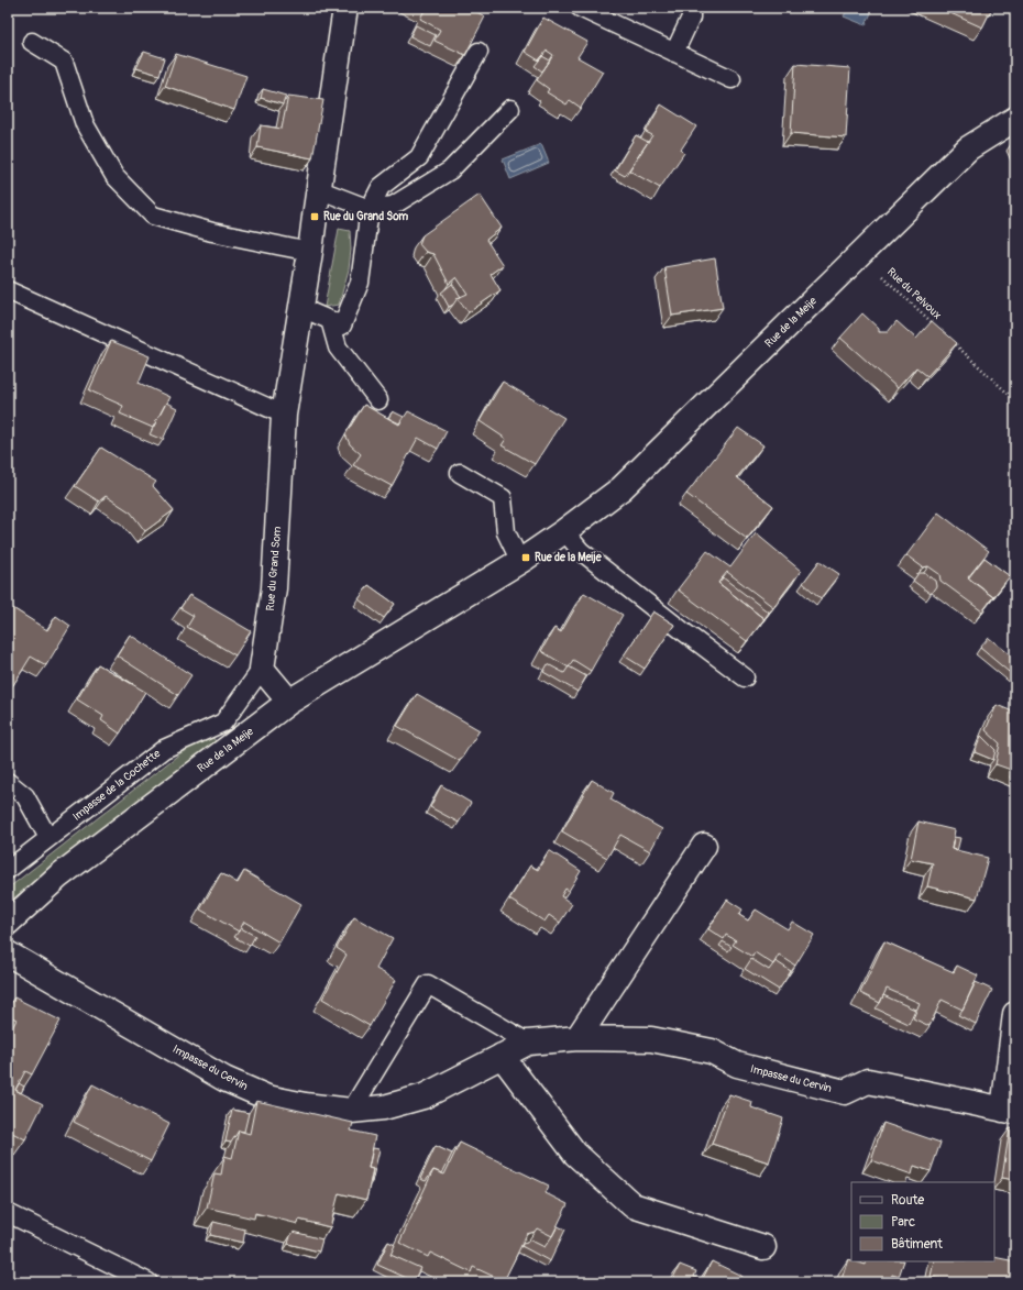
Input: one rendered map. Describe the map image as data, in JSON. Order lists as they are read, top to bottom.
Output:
{
  "streets": {
    "street": ["Rue de la Meije", "Rue du Grand Som", "Impasse du Cervin"],
    "lane": ["Impasse de la Cochette"],
    "path": ["Rue du Pelvoux"]
  },
  "crossings": [
    ["Rue du Pelvoux", "Rue de la Meije"],
    ["Rue du Grand Som", "Impasse de la Cochette"]
  ],
  "places": {
    "transit": ["Rue du Grand Som", "Rue de la Meije"]
  },
  "legend": ["Route", "Parc", "Bâtiment"]
}
